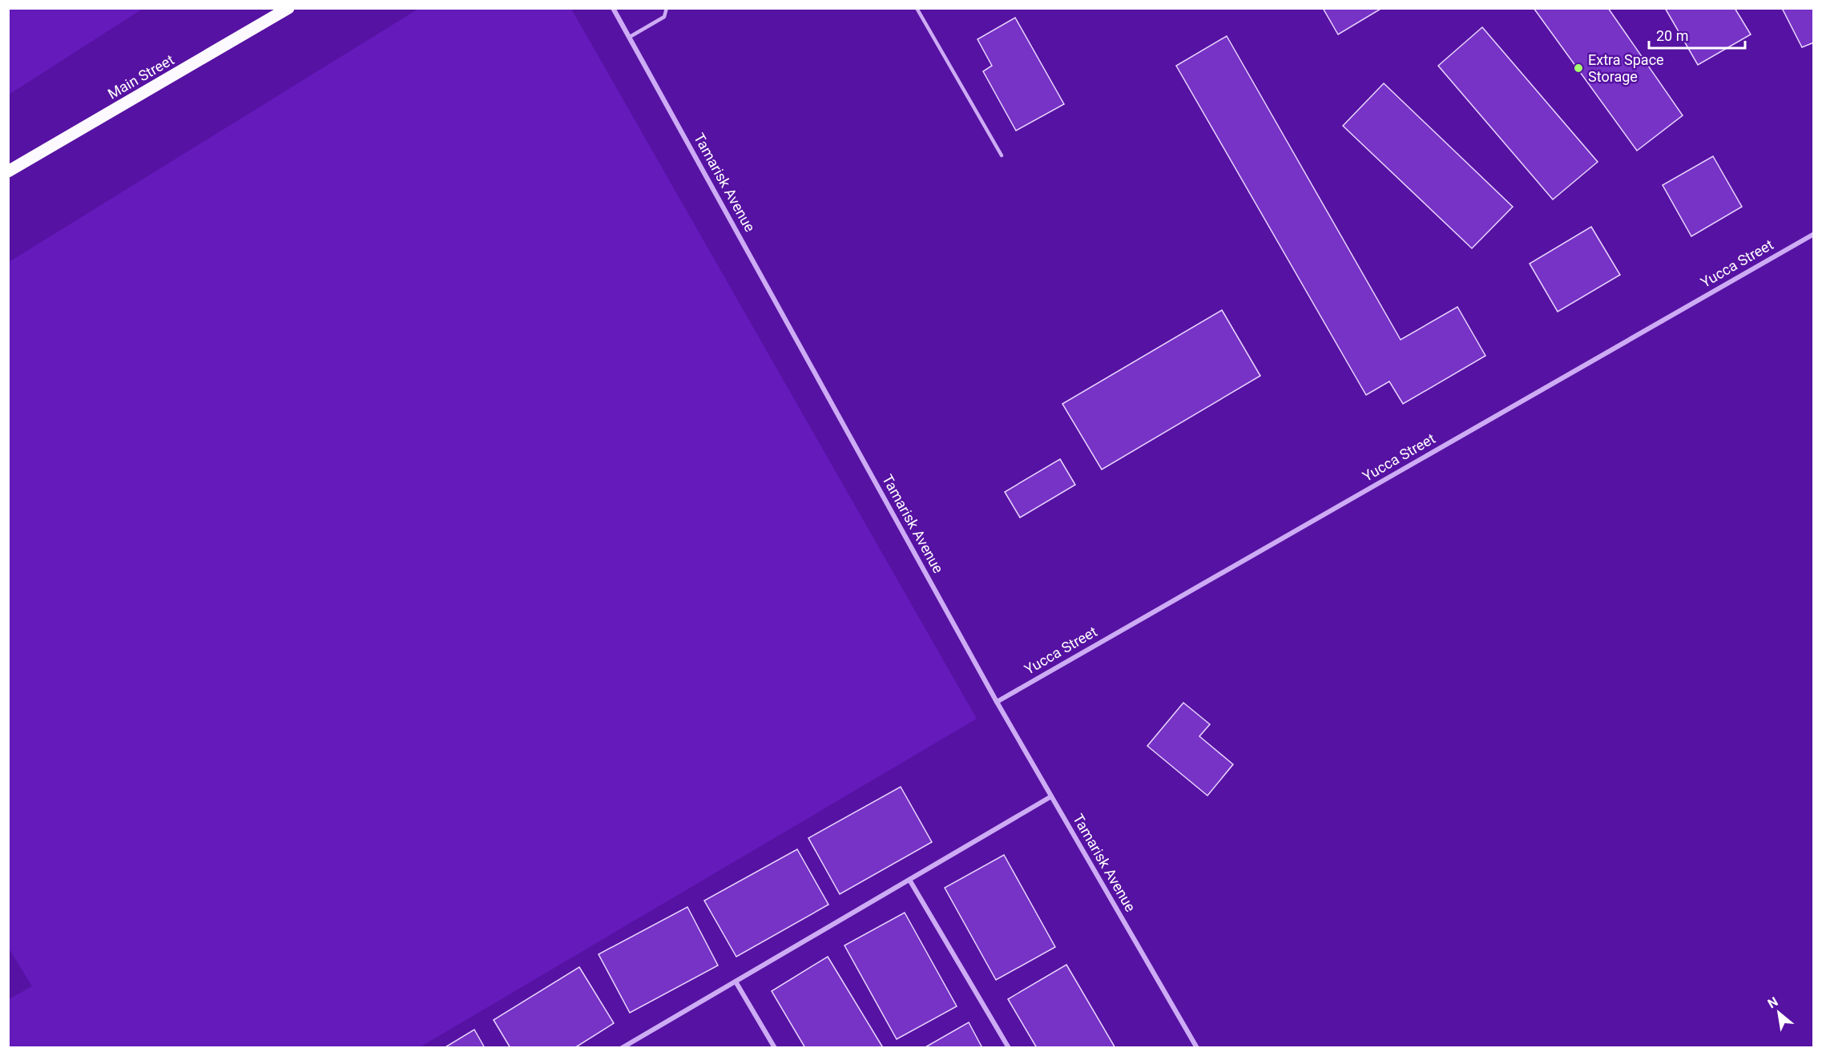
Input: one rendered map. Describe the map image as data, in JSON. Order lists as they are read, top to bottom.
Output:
{
  "streets": {
    "main road": ["Main Street"],
    "street": ["Tamarisk Avenue", "Yucca Street"]
  },
  "crossings": [
    ["Tamarisk Avenue", "Yucca Street"]
  ],
  "places": ["Extra Space Storage"],
  "scale_bar": "20 m",
  "north": "top left"
}
